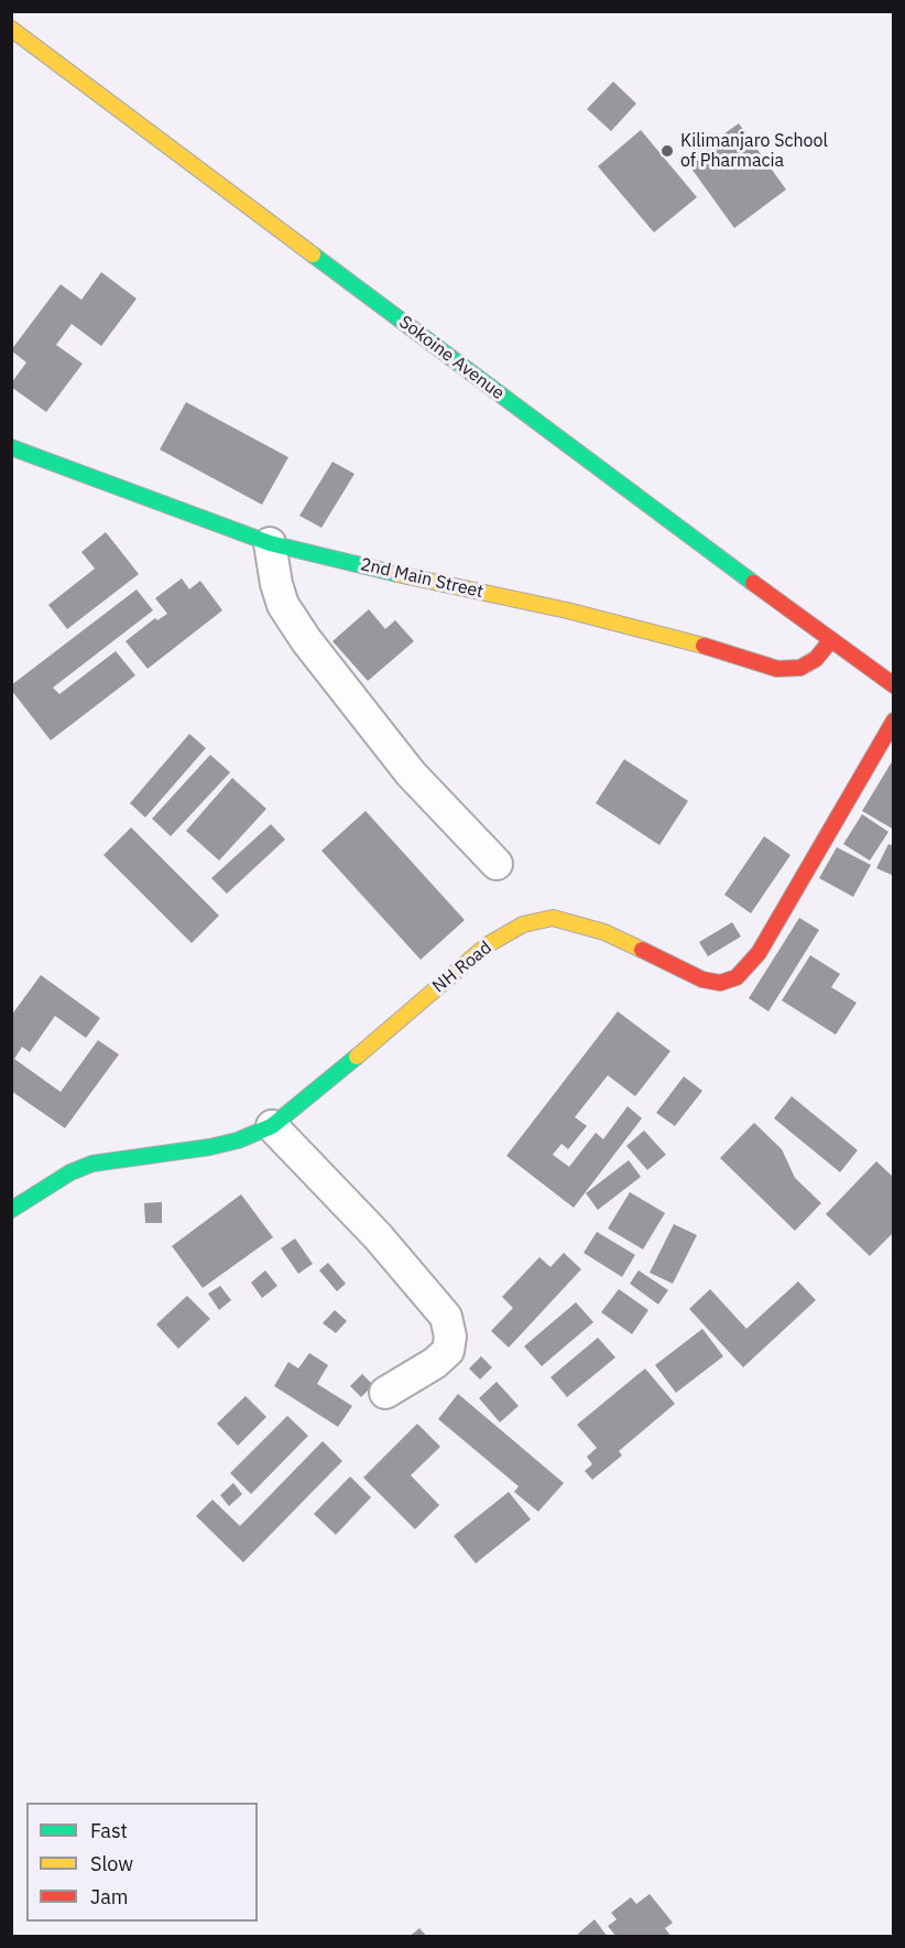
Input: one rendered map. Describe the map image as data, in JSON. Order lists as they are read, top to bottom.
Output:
{
  "streets": {
    "street": ["Sokoine Avenue", "2nd Main Street", "NH Road"]
  },
  "crossings": [
    ["Sokoine Avenue", "2nd Main Street"]
  ],
  "places": ["Kilimanjaro School of Pharmacia"],
  "legend": ["Fast", "Slow", "Jam"]
}
